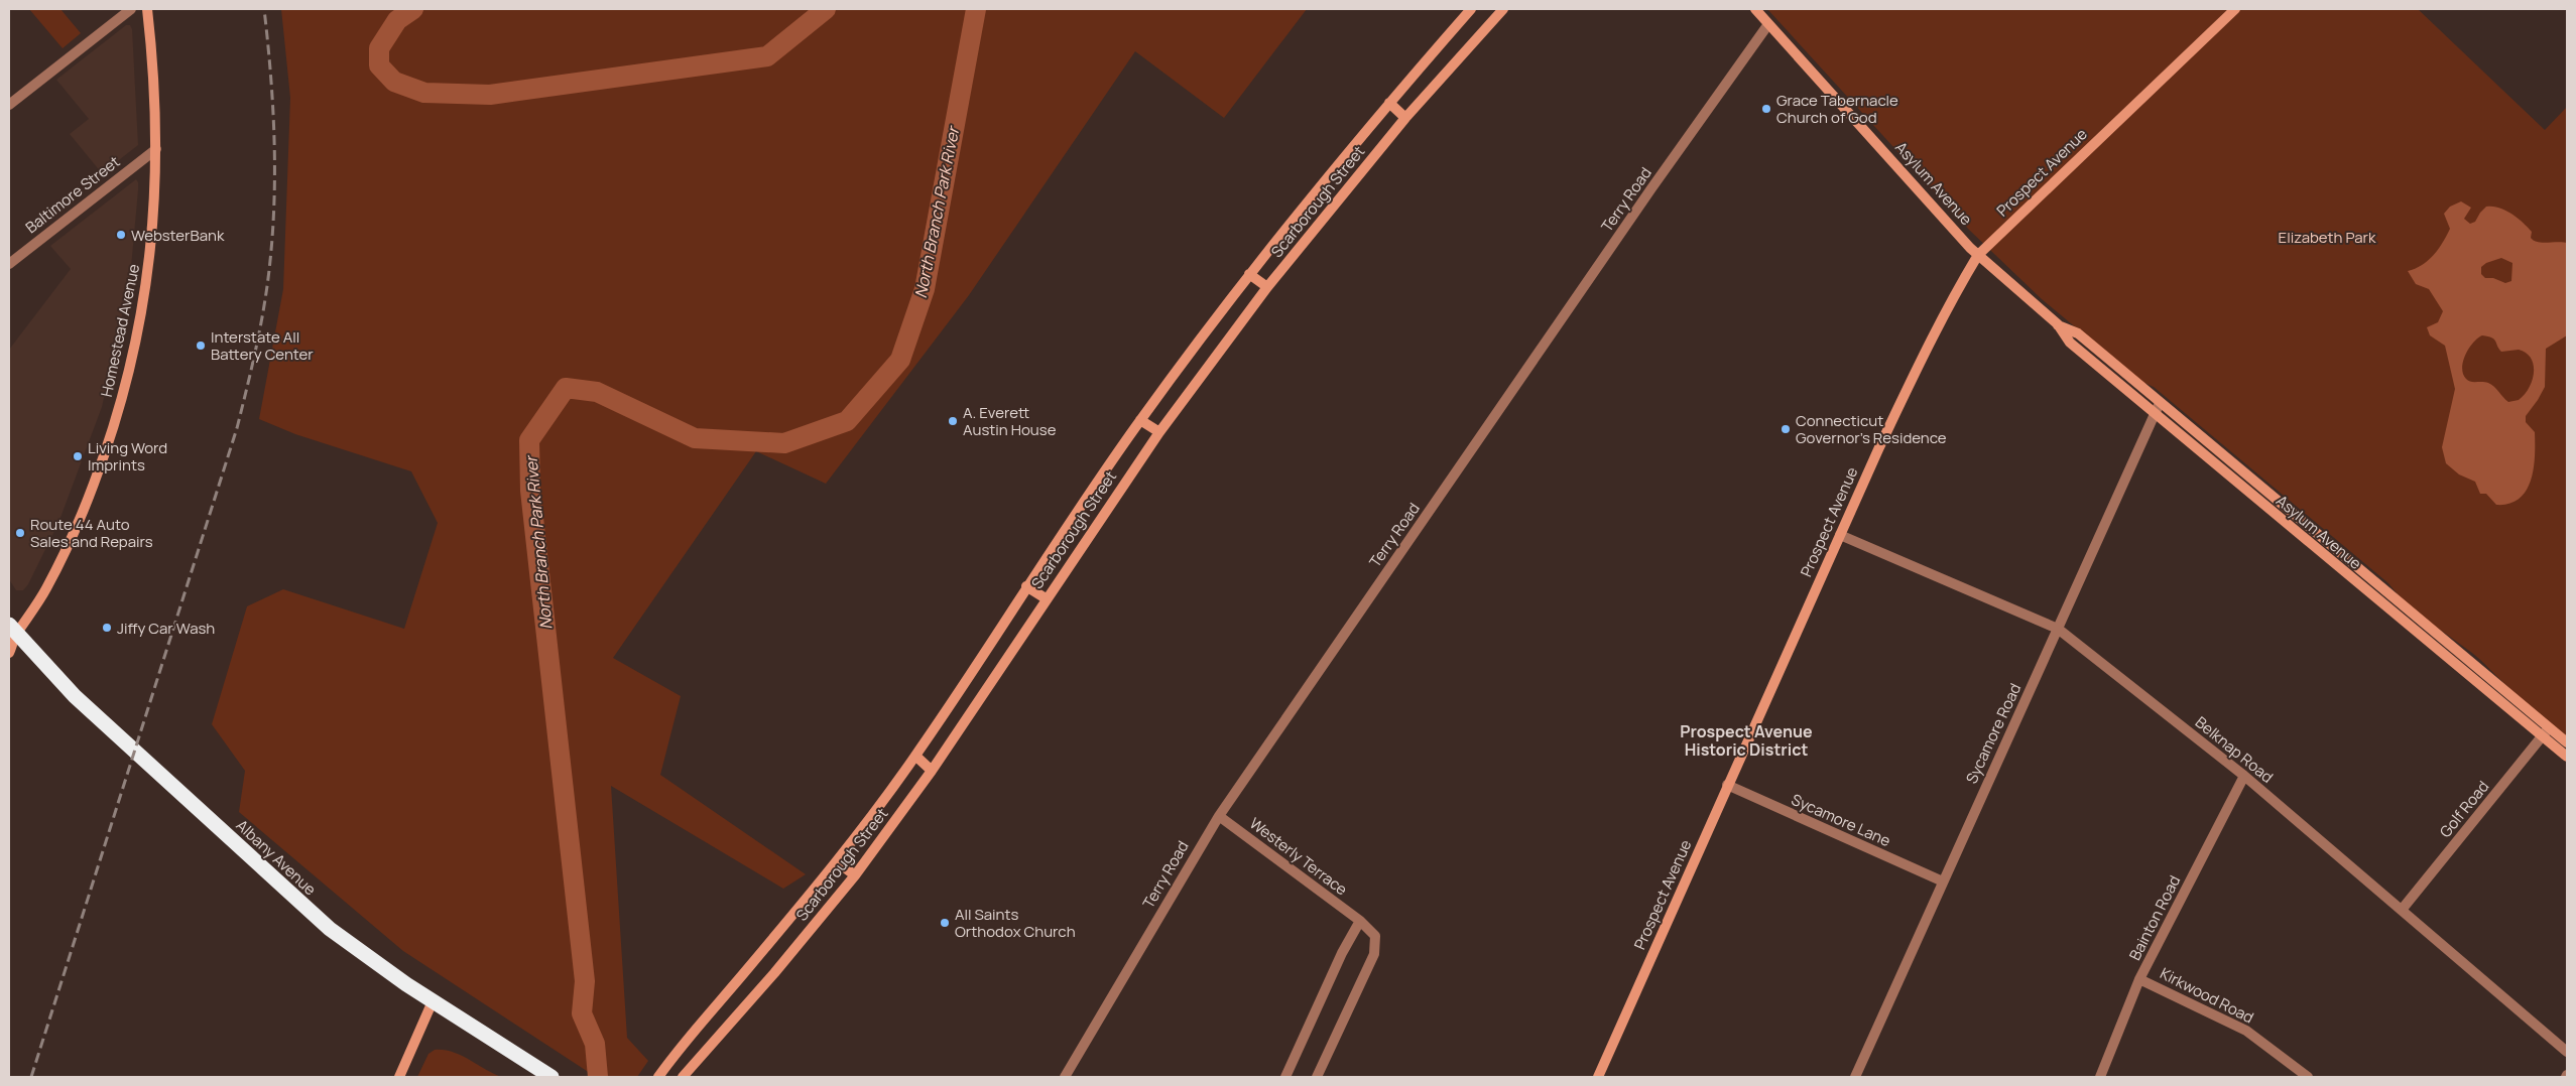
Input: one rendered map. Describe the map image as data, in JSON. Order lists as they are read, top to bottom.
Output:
{
  "streets": {
    "highway": ["Albany Avenue"],
    "main road": [
      "Prospect Avenue",
      "Asylum Avenue",
      "Scarborough Street",
      "Homestead Avenue"
    ],
    "street": [
      "Baltimore Street",
      "Terry Road",
      "Sycamore Road",
      "Belknap Road",
      "Golf Road",
      "Sycamore Lane",
      "Westerly Terrace",
      "Bainton Road",
      "Kirkwood Road"
    ]
  },
  "crossings": [
    ["Prospect Avenue", "Asylum Avenue"],
    ["Prospect Avenue", "Belknap Road"],
    ["Prospect Avenue", "Sycamore Lane"],
    ["Asylum Avenue", "Terry Road"],
    ["Asylum Avenue", "Sycamore Road"],
    ["Asylum Avenue", "Golf Road"],
    ["Baltimore Street", "Homestead Avenue"],
    ["Terry Road", "Westerly Terrace"],
    ["Homestead Avenue", "Albany Avenue"],
    ["Sycamore Road", "Belknap Road"],
    ["Sycamore Road", "Sycamore Lane"],
    ["Belknap Road", "Golf Road"],
    ["Belknap Road", "Bainton Road"],
    ["Bainton Road", "Kirkwood Road"]
  ],
  "districts": ["Prospect Avenue Historic District"],
  "water": ["North Branch Park River"],
  "parks": ["Elizabeth Park"],
  "places": [
    "Grace Tabernacle Church of God",
    "WebsterBank",
    "Interstate All Battery Center",
    "A. Everett Austin House",
    "Connecticut Governor's Residence",
    "Living Word Imprints",
    "Route 44 Auto Sales and Repairs",
    "Jiffy Car Wash",
    "All Saints Orthodox Church"
  ]
}
